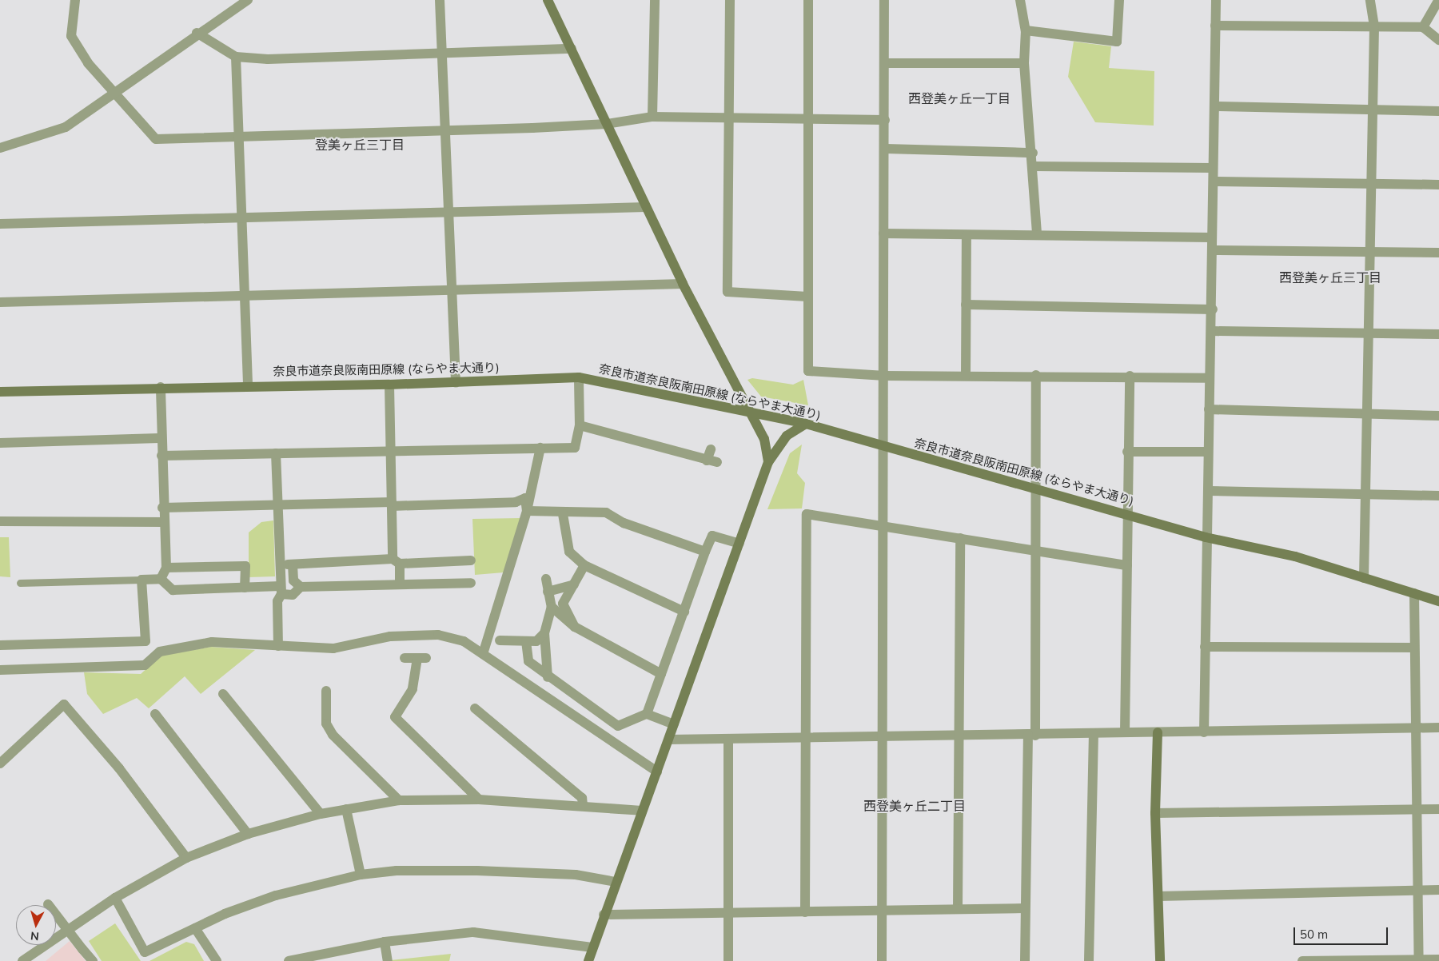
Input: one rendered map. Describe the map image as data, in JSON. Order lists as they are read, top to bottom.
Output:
{
  "streets": {
    "street": ["奈良市道奈良阪南田原線 (ならやま大通り)"]
  },
  "districts": [
    "西登美ヶ丘一丁目",
    "登美ヶ丘三丁目",
    "西登美ヶ丘三丁目",
    "西登美ヶ丘二丁目"
  ],
  "scale_bar": "50 m",
  "north": "bottom"
}
